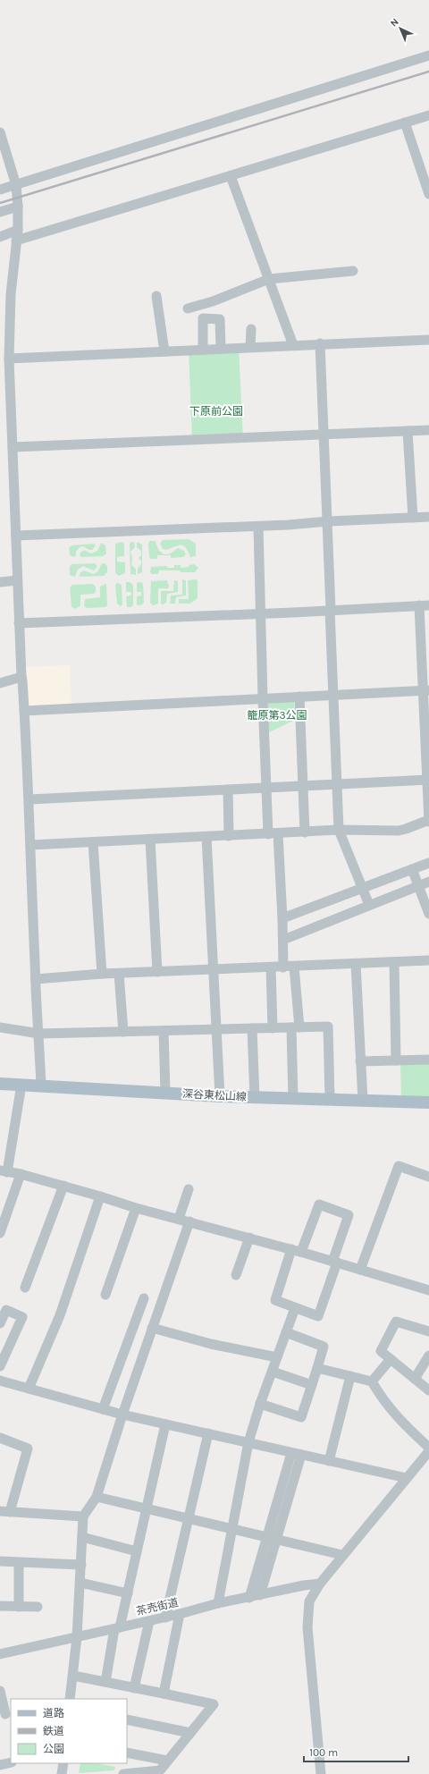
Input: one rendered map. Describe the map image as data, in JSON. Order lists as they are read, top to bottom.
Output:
{
  "streets": {
    "main road": ["深谷東松山線"],
    "street": ["茶売街道"]
  },
  "parks": ["下原前公園", "籠原第3公園"],
  "legend": ["道路", "鉄道", "公園"],
  "scale_bar": "100 m",
  "north": "top left"
}
